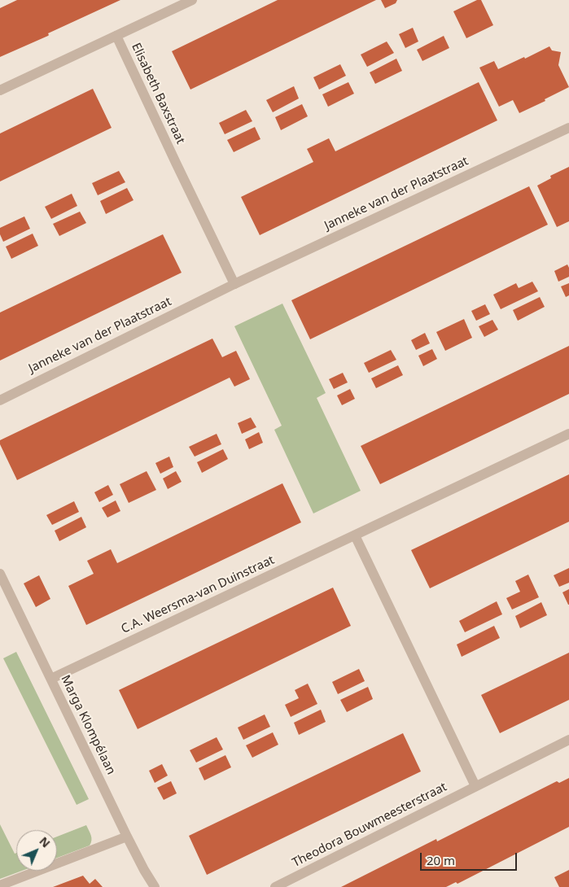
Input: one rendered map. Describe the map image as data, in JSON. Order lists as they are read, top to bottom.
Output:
{
  "streets": {
    "street": [
      "Elisabeth Baxstraat",
      "Janneke van der Plaatstraat",
      "C.A. Weersma-van Duinstraat",
      "Marga Klompélaan",
      "Theodora Bouwmeesterstraat"
    ]
  },
  "crossings": [
    ["Elisabeth Baxstraat", "Janneke van der Plaatstraat"],
    ["C.A. Weersma-van Duinstraat", "Marga Klompélaan"]
  ],
  "scale_bar": "20 m",
  "north": "top right"
}
